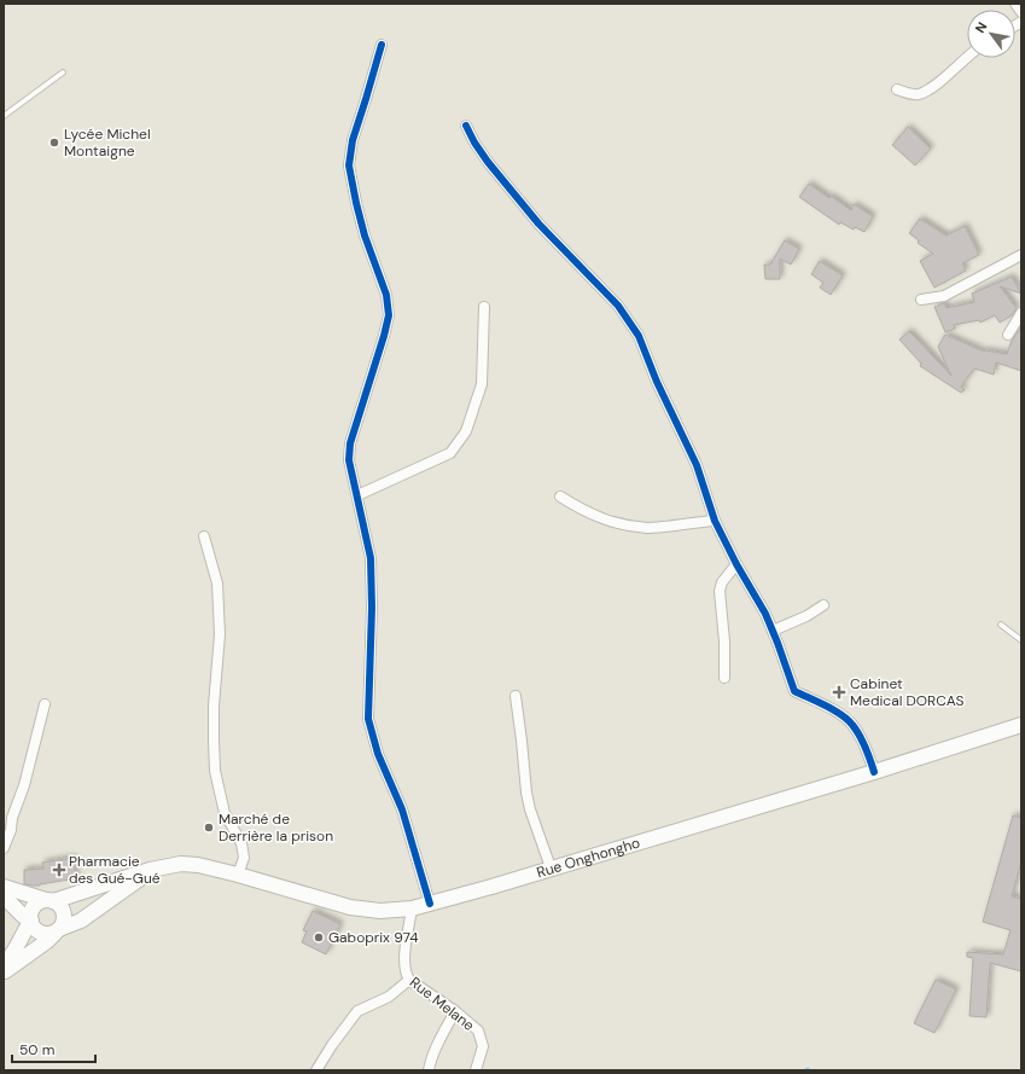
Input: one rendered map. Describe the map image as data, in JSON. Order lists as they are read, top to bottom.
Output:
{
  "streets": {
    "main road": ["Rue Onghongho"],
    "street": ["Rue Melane"]
  },
  "crossings": [
    ["Rue Onghongho", "Rue Melane"]
  ],
  "places": {
    "other": ["Lycée Michel Montaigne", "Marché de Derrière la prison", "Gaboprix 974"],
    "health": ["Cabinet Medical DORCAS", "Pharmacie des Gué-Gué"]
  },
  "scale_bar": "50 m",
  "north": "top left"
}
